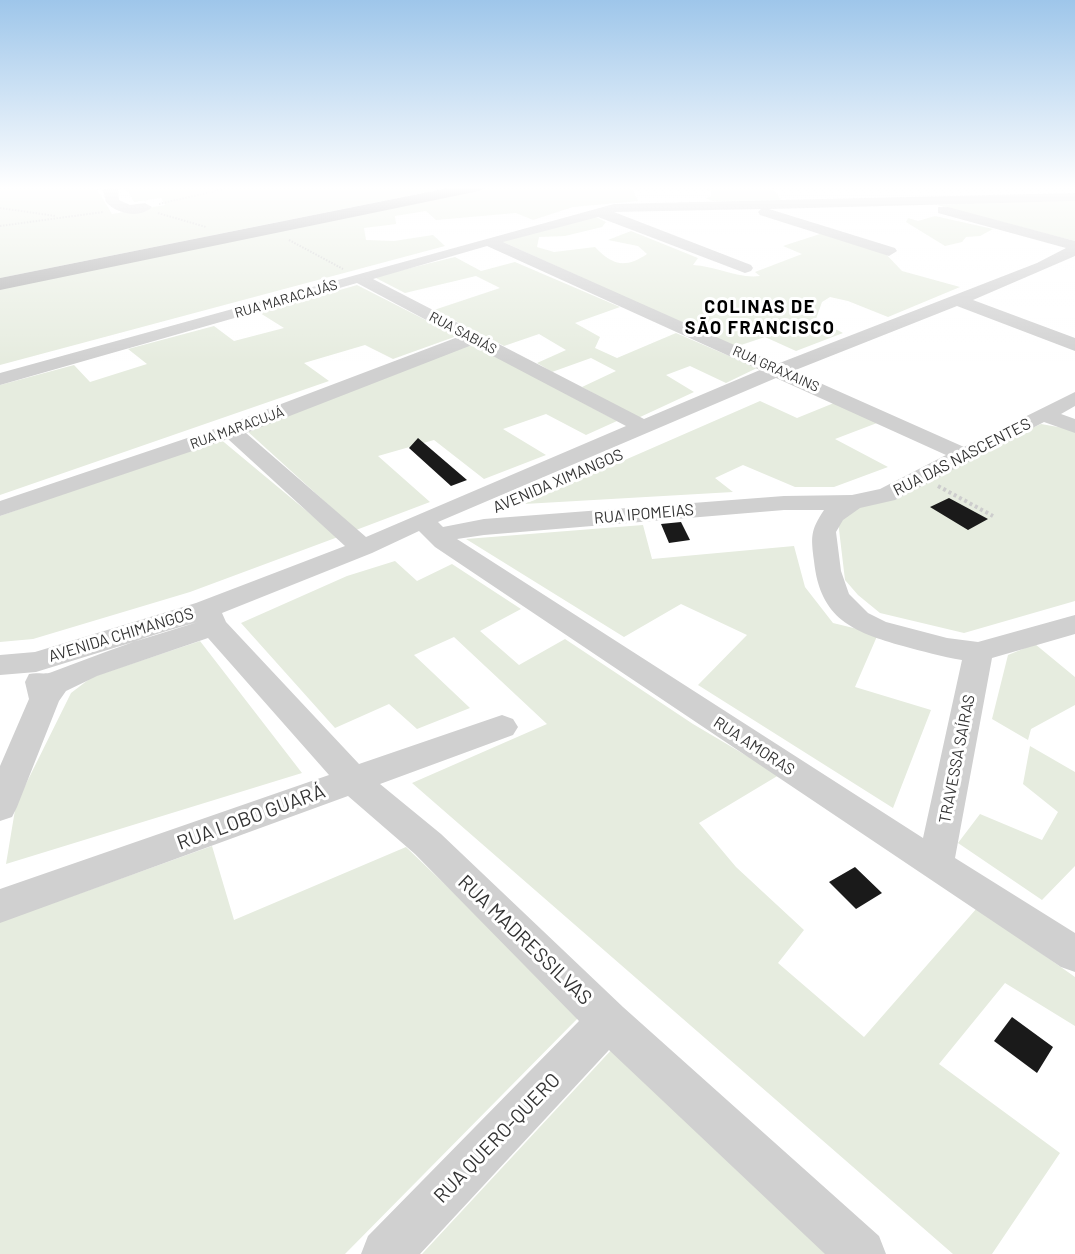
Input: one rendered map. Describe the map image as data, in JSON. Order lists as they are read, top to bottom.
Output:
{
  "streets": {
    "street": [
      "RUA MARACAJÁS",
      "RUA SABIÁS",
      "RUA GRAXAINS",
      "RUA MARACUJÁ",
      "RUA DAS NASCENTES",
      "AVENIDA XIMANGOS",
      "RUA IPOMEIAS",
      "AVENIDA CHIMANGOS",
      "RUA AMORAS",
      "TRAVESSA SAÍRAS",
      "RUA LOBO GUARÁ",
      "RUA MADRESSILVAS",
      "RUA QUERO-QUERO"
    ]
  },
  "crossings": [
    ["RUA MARACAJÁS", "RUA SABIÁS"],
    ["RUA SABIÁS", "RUA MARACUJÁ"],
    ["RUA SABIÁS", "AVENIDA XIMANGOS"],
    ["RUA GRAXAINS", "RUA DAS NASCENTES"],
    ["RUA GRAXAINS", "AVENIDA XIMANGOS"],
    ["RUA DAS NASCENTES", "RUA IPOMEIAS"],
    ["RUA DAS NASCENTES", "TRAVESSA SAÍRAS"],
    ["AVENIDA XIMANGOS", "RUA IPOMEIAS"],
    ["AVENIDA XIMANGOS", "AVENIDA CHIMANGOS"],
    ["AVENIDA XIMANGOS", "RUA AMORAS"],
    ["AVENIDA XIMANGOS", "RUA MADRESSILVAS"],
    ["RUA IPOMEIAS", "RUA AMORAS"],
    ["AVENIDA CHIMANGOS", "RUA MADRESSILVAS"],
    ["RUA AMORAS", "TRAVESSA SAÍRAS"],
    ["RUA LOBO GUARÁ", "RUA MADRESSILVAS"],
    ["RUA MADRESSILVAS", "RUA QUERO-QUERO"]
  ],
  "districts": ["COLINAS DE SÃO FRANCISCO"]
}
